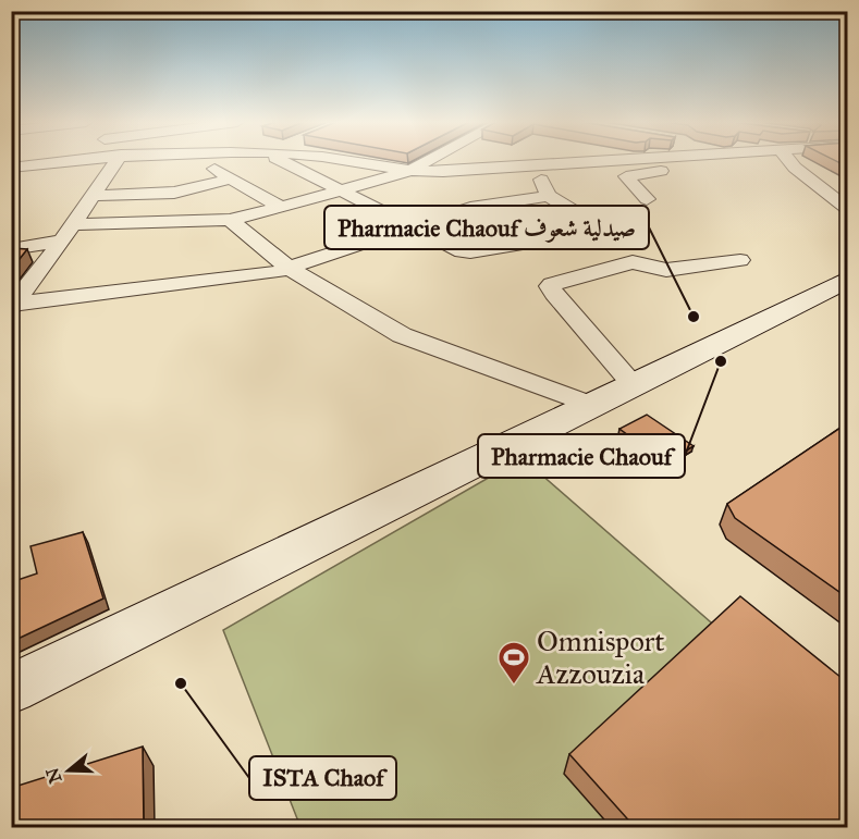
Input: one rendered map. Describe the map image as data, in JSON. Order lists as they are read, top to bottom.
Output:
{
  "places": {
    "other": ["Pharmacie Chaouf صيدلية شعوف", "Pharmacie Chaouf", "ISTA Chaof"],
    "sports": ["Omnisport Azzouzia"]
  },
  "north": "left"
}
